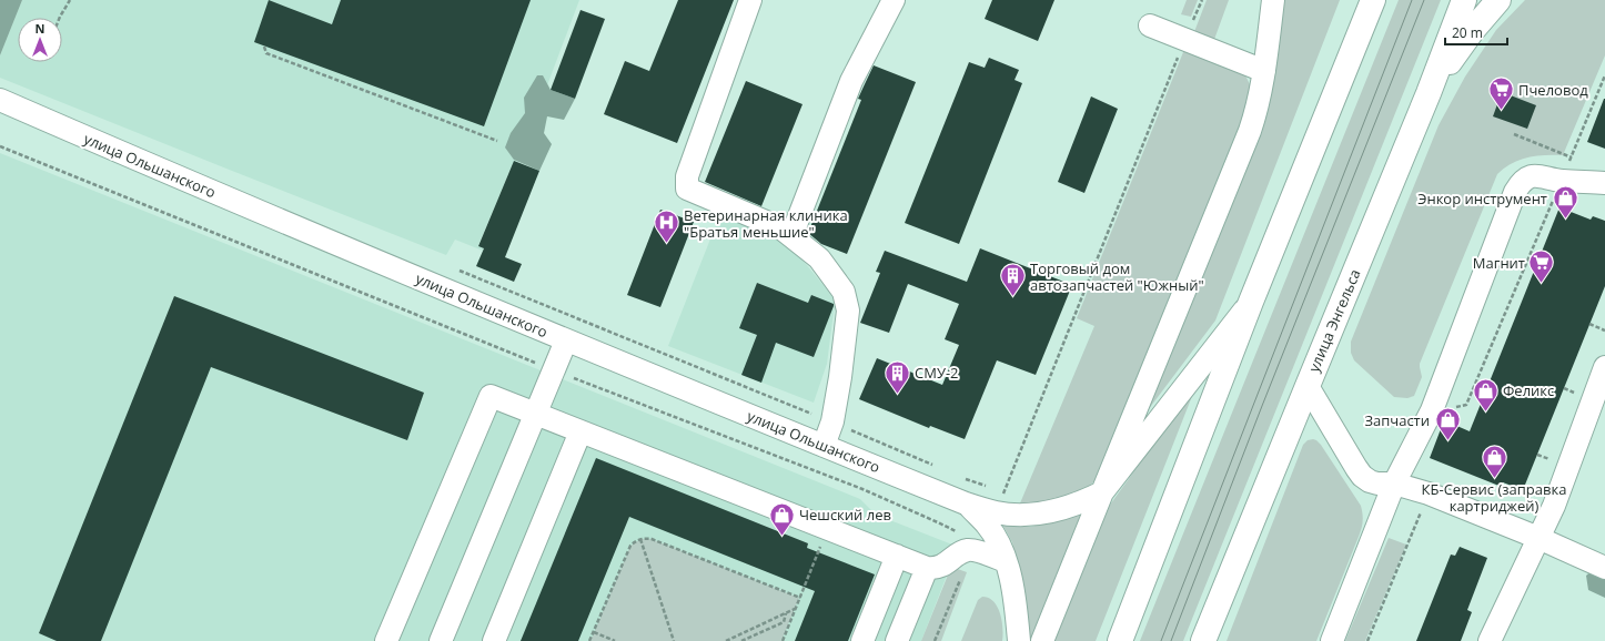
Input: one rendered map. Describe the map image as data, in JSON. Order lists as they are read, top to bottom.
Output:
{
  "streets": {
    "main road": ["улица Энгельса"],
    "street": ["улица Ольшанского"]
  },
  "places": {
    "supermarket": ["Пчеловод", "Магнит"],
    "shop": [
      "Энкор инструмент",
      "Феликс",
      "Запчасти",
      "КБ-Сервис (заправка картриджей)",
      "Чешский лев"
    ],
    "hospital": ["Ветеринарная клиника \"Братья меньшие\""],
    "building": ["Торговый дом автозапчастей \"Южный\"", "СМУ-2"]
  },
  "scale_bar": "20 m",
  "north": "top"
}
